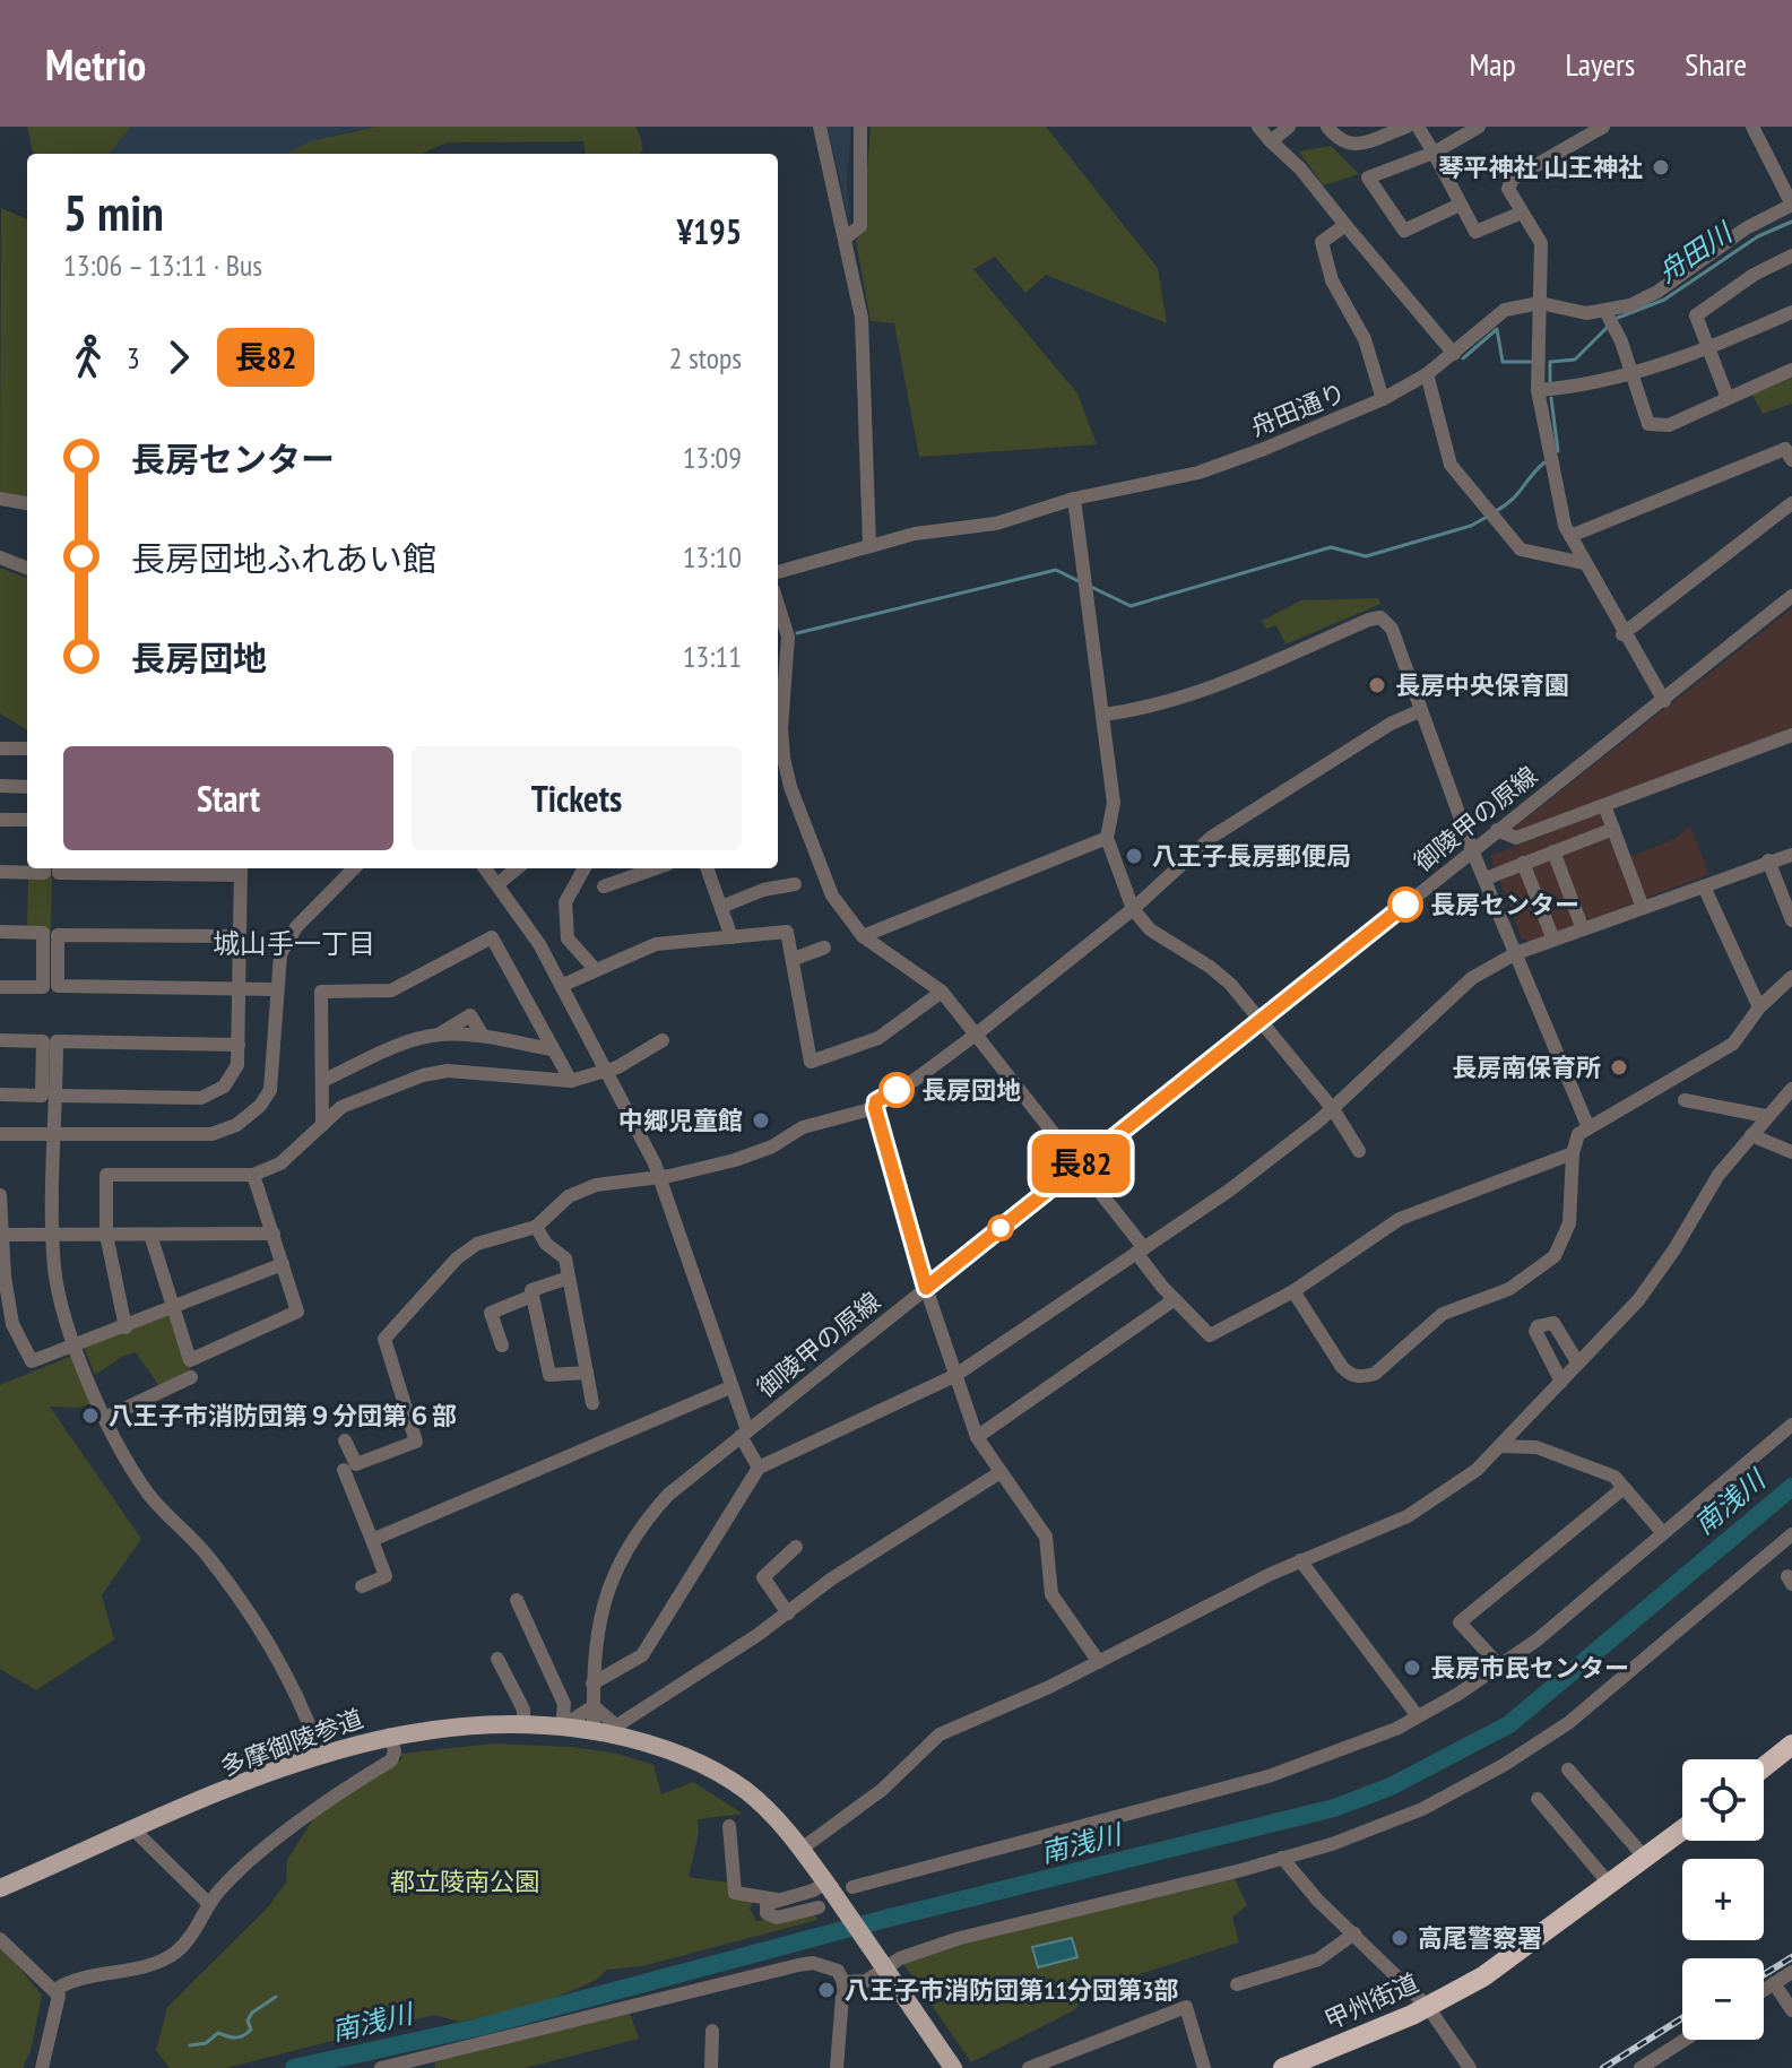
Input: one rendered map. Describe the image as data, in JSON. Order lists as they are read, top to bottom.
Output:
{
  "streets": {
    "highway": ["甲州街道"],
    "main road": ["多摩御陵参道"],
    "street": ["舟田通り", "御陵甲の原線"]
  },
  "crossings": [
    ["御陵甲の原線", "多摩御陵参道"]
  ],
  "districts": ["城山手一丁目"],
  "water": ["舟田川", "南浅川"],
  "parks": ["都立陵南公園"],
  "places": [
    "琴平神社 山王神社",
    "長房中央保育園",
    "八王子長房郵便局",
    "長房センター",
    "長房南保育所",
    "長房団地",
    "中郷児童館",
    "八王子市消防団第９分団第６部",
    "長房市民センター",
    "高尾警察署",
    "八王子市消防団第11分団第3部"
  ],
  "lines": ["bus line 長82"],
  "page": {
    "header": "Metrio",
    "nav": ["Map", "Layers", "Share"],
    "on_map": "長82",
    "heading": ["5 min", "13:06 – 13:11 · Bus", "¥195"],
    "legs": ["3", "長82", "2 stops"],
    "list": [
      {
        "name": "長房センター",
        "value": "13:09"
      },
      {
        "name": "長房団地ふれあい館",
        "value": "13:10"
      },
      {
        "name": "長房団地",
        "value": "13:11"
      }
    ],
    "buttons": ["Start", "Tickets"],
    "map_buttons": ["+", "−"]
  }
}
